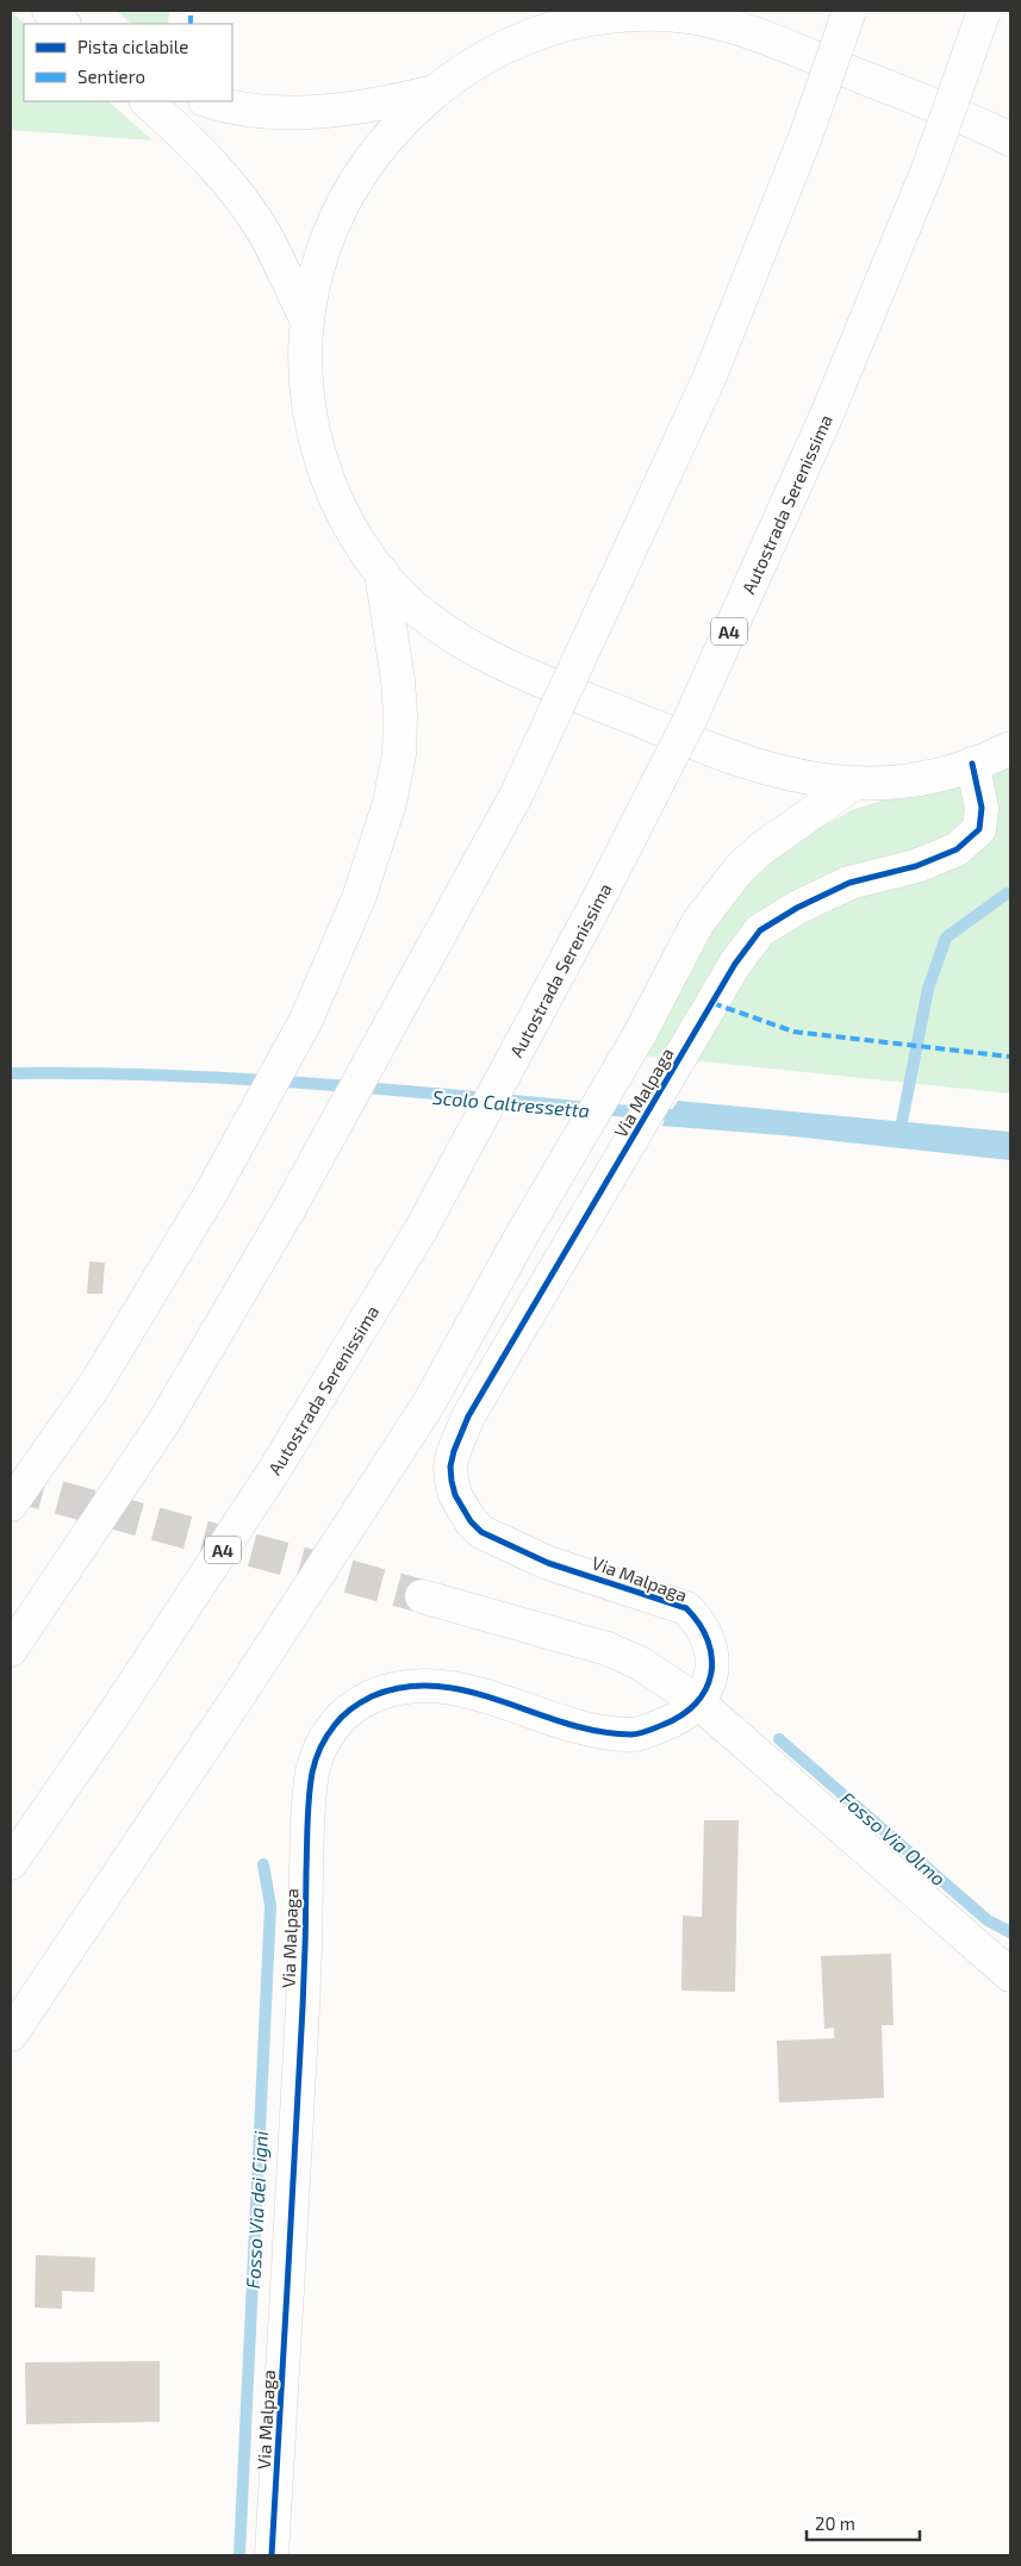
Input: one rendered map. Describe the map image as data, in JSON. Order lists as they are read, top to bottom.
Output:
{
  "streets": {
    "main road": ["Autostrada Serenissima", "A4", "Via Malpaga"]
  },
  "water": ["Scolo Caltressetta", "Fosso Via Olmo", "Fosso Via dei Cigni"],
  "legend": ["Pista ciclabile", "Sentiero"],
  "scale_bar": "20 m"
}
